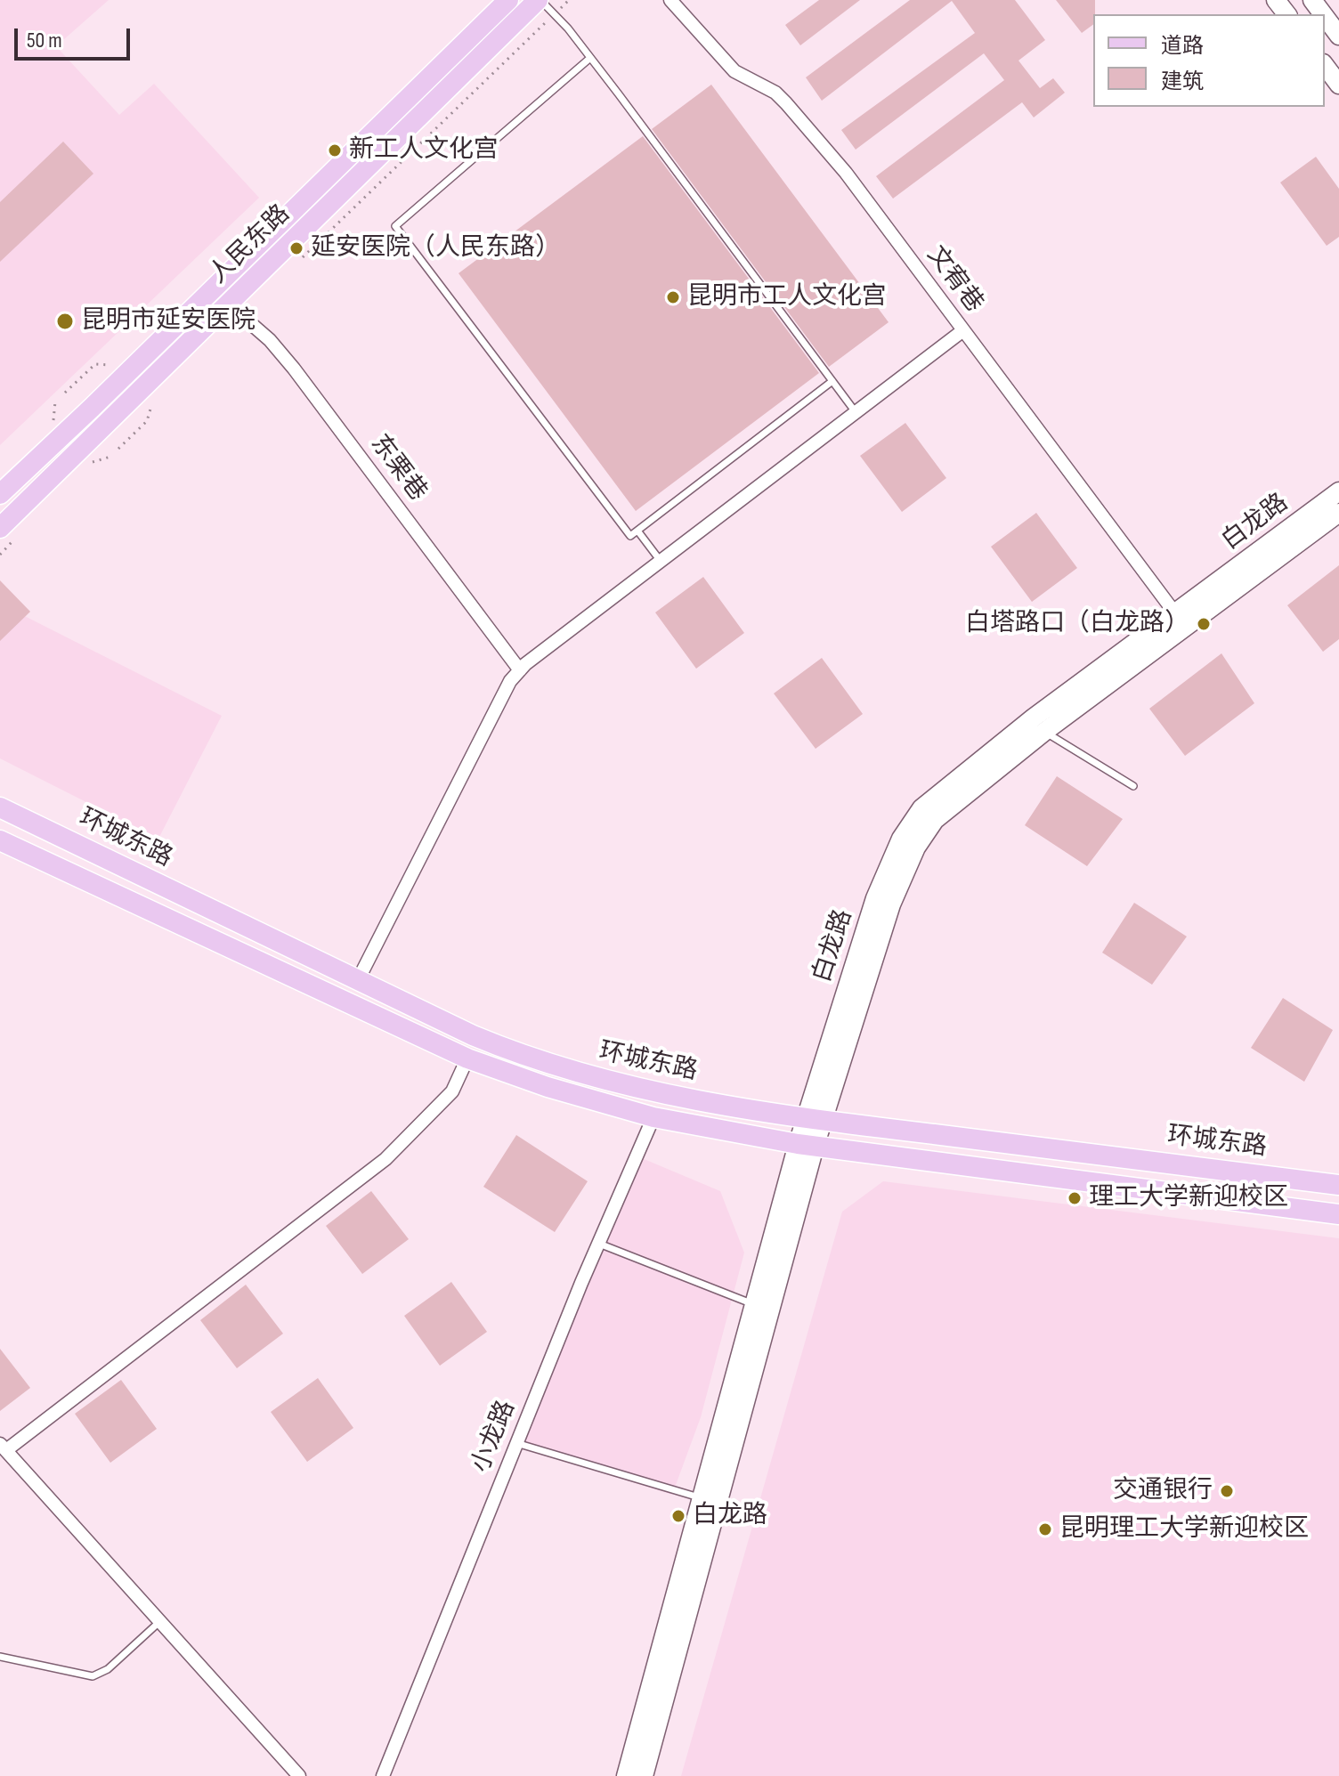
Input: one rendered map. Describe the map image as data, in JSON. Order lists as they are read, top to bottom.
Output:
{
  "streets": {
    "main road": ["人民东路", "白龙路", "环城东路"],
    "street": ["文宥巷", "东栗巷", "小龙路"]
  },
  "crossings": [
    ["人民东路", "东栗巷"],
    ["文宥巷", "白龙路"],
    ["白龙路", "环城东路"],
    ["环城东路", "小龙路"]
  ],
  "places": [
    "新工人文化宫",
    "延安医院（人民东路）",
    "昆明市工人文化宫",
    "昆明市延安医院",
    "白塔路口（白龙路）",
    "理工大学新迎校区",
    "交通银行",
    "白龙路",
    "昆明理工大学新迎校区"
  ],
  "legend": ["道路", "建筑"],
  "scale_bar": "50 m"
}
